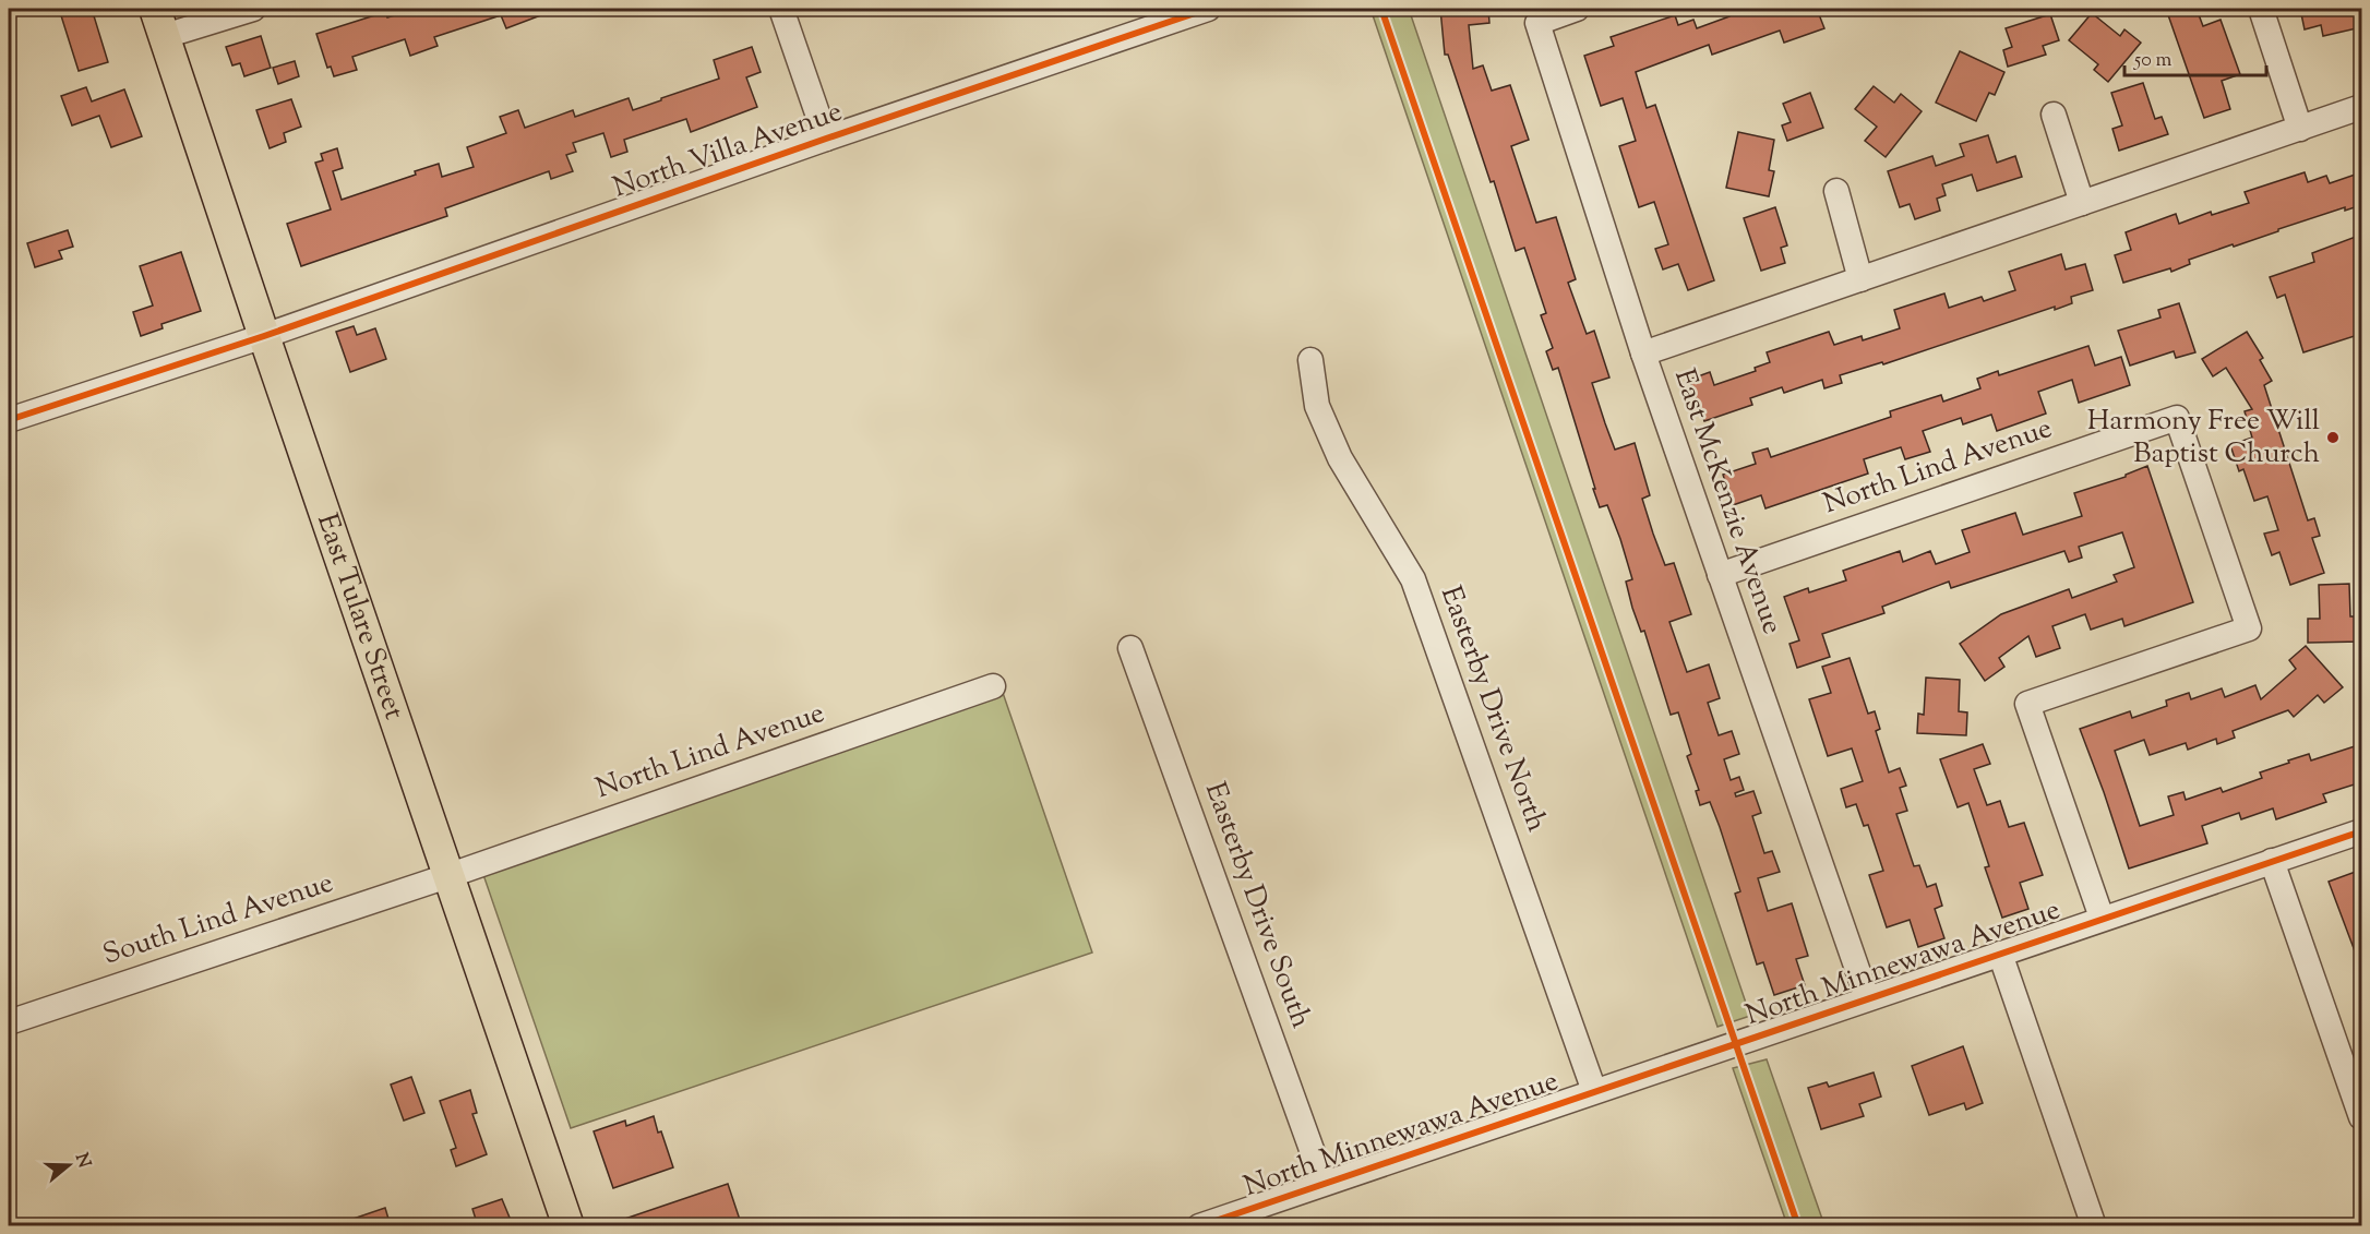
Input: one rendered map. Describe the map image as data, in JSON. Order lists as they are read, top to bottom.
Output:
{
  "streets": {
    "main road": ["East Tulare Street"],
    "street": [
      "North Villa Avenue",
      "North Lind Avenue",
      "East McKenzie Avenue",
      "Easterby Drive North",
      "Easterby Drive South",
      "South Lind Avenue",
      "North Minnewawa Avenue"
    ]
  },
  "crossings": [
    ["North Villa Avenue", "East Tulare Street"],
    ["North Lind Avenue", "East McKenzie Avenue"],
    ["North Lind Avenue", "East Tulare Street"],
    ["North Lind Avenue", "South Lind Avenue"],
    ["North Lind Avenue", "North Minnewawa Avenue"],
    ["East McKenzie Avenue", "North Minnewawa Avenue"],
    ["East Tulare Street", "South Lind Avenue"],
    ["Easterby Drive North", "North Minnewawa Avenue"],
    ["Easterby Drive South", "North Minnewawa Avenue"]
  ],
  "places": ["Harmony Free Will Baptist Church"],
  "scale_bar": "50 m",
  "north": "right"
}
